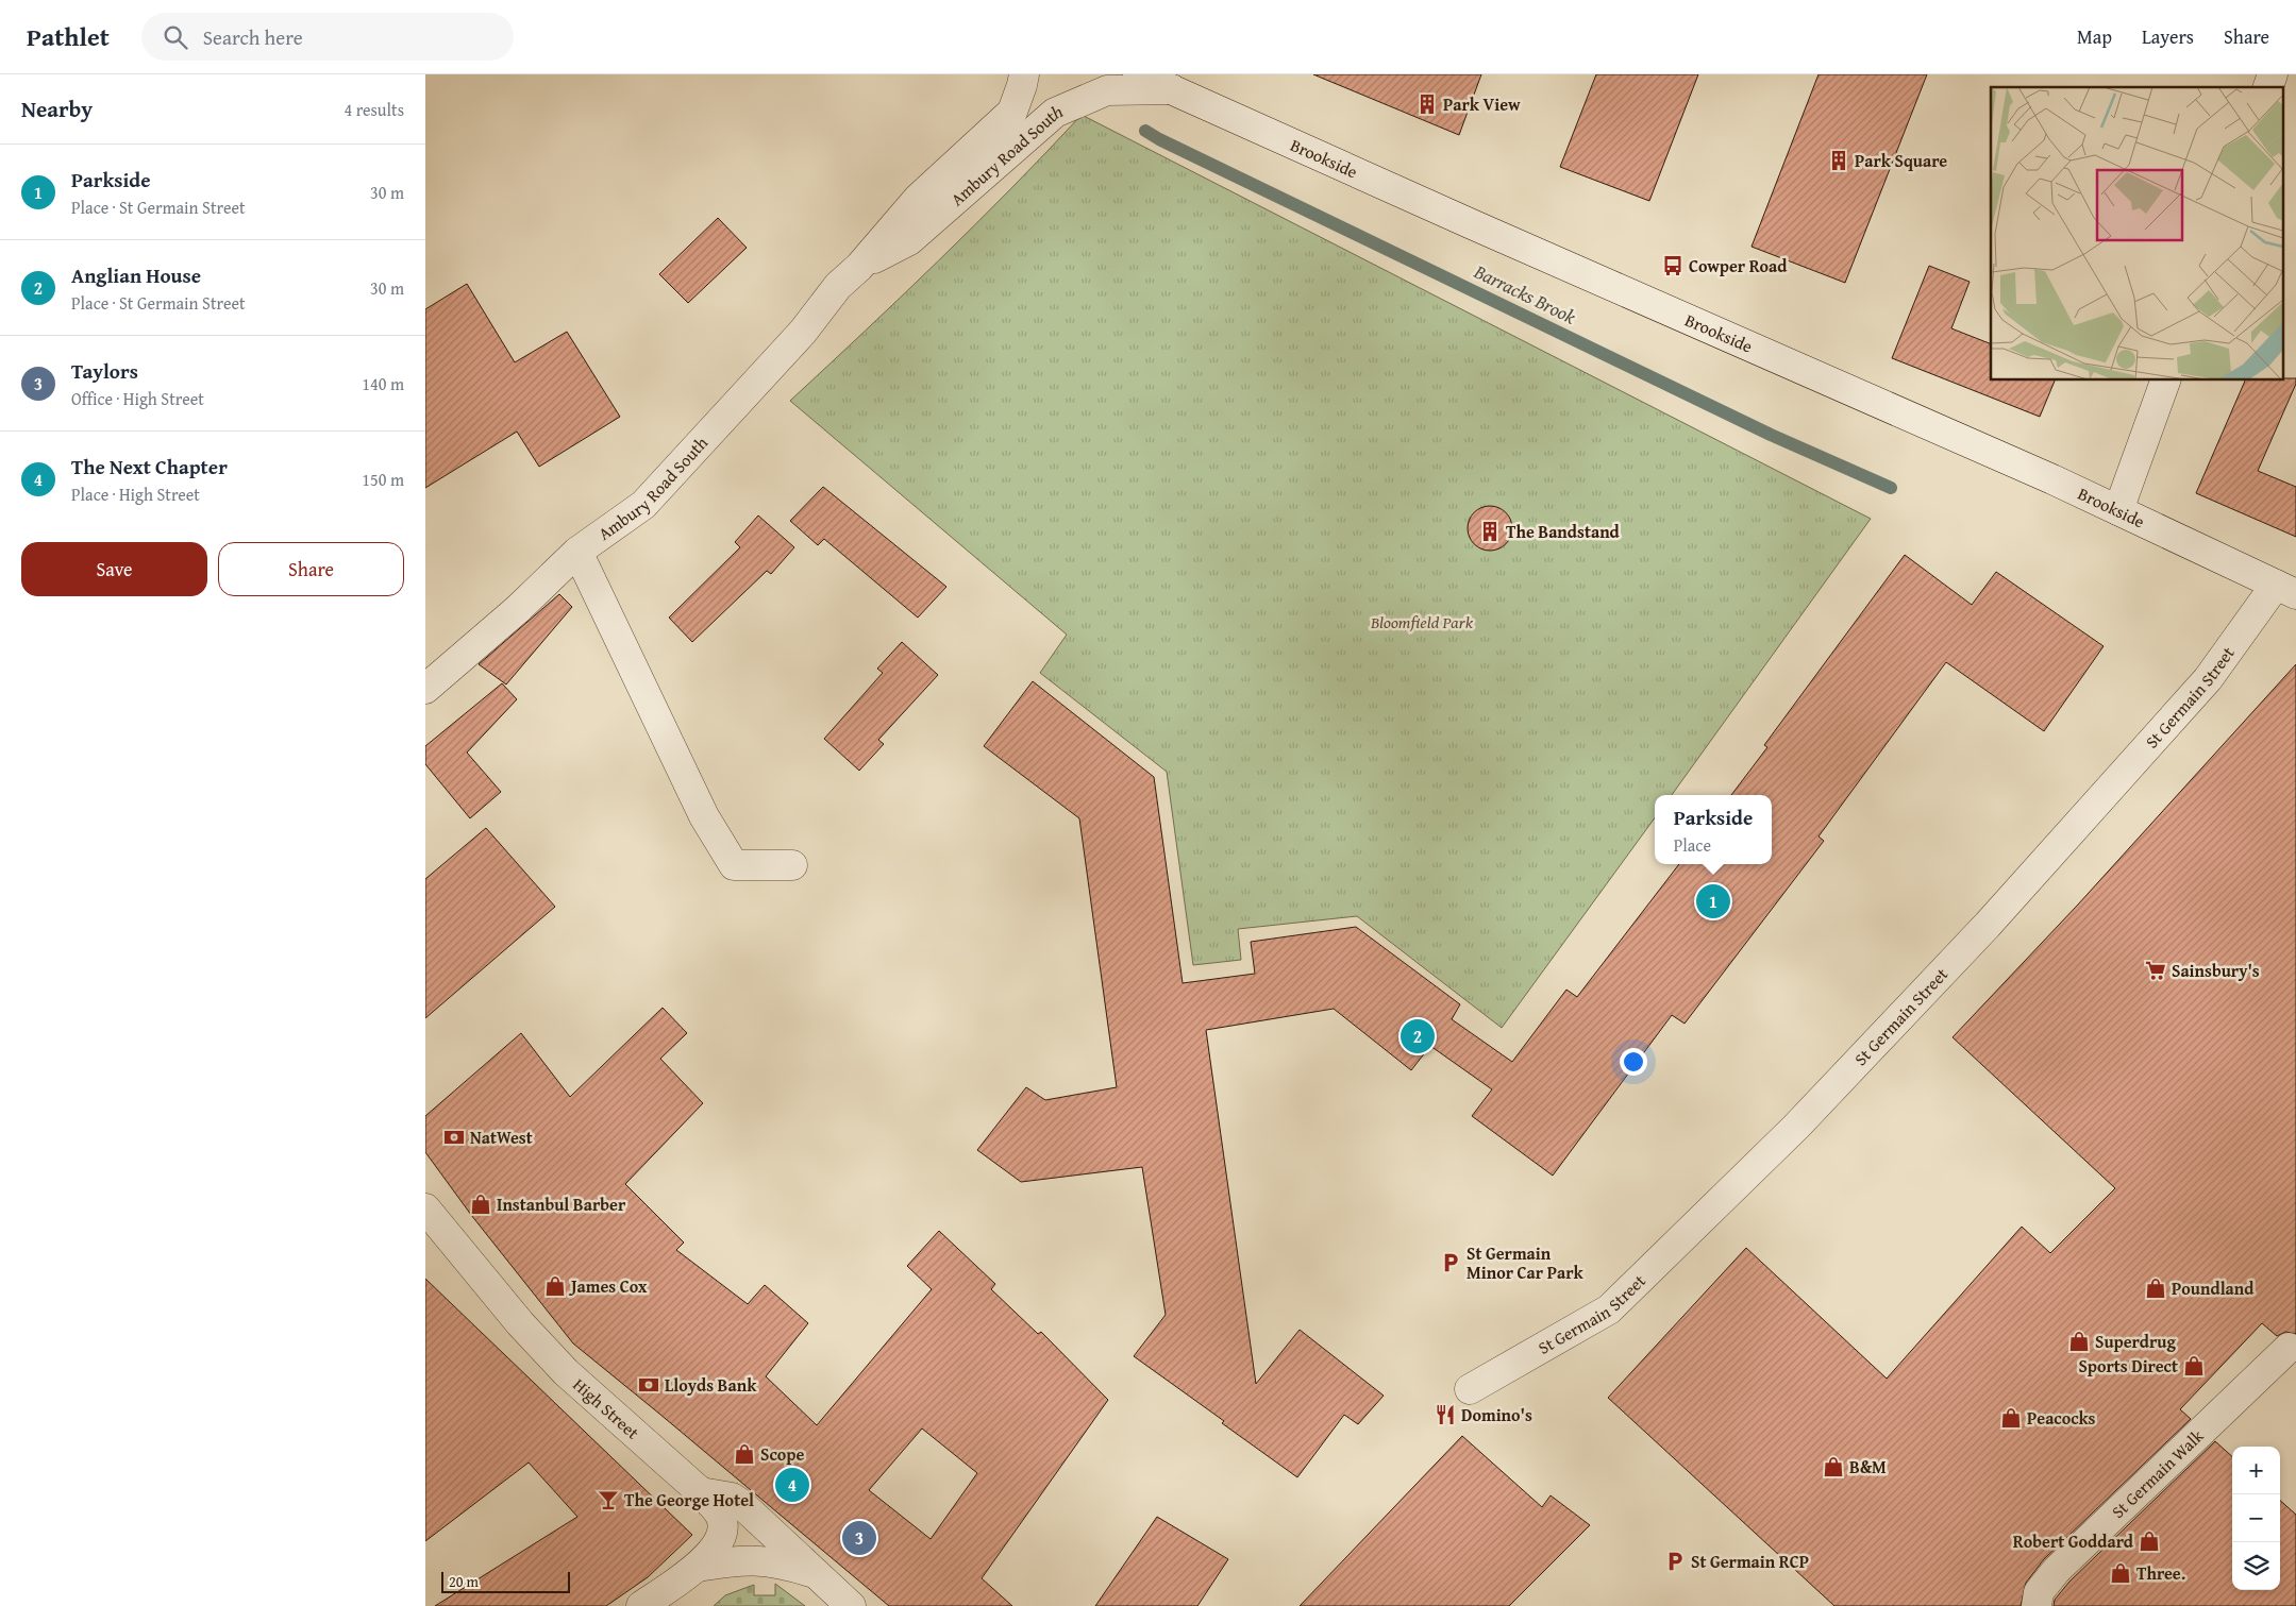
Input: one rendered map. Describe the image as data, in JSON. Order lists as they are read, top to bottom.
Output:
{
  "streets": {
    "street": [
      "Ambury Road South",
      "Brookside",
      "St Germain Street",
      "High Street",
      "St Germain Walk"
    ]
  },
  "crossings": [
    ["Ambury Road South", "Brookside"],
    ["Brookside", "St Germain Street"]
  ],
  "water": ["Barracks Brook"],
  "parks": ["Bloomfield Park"],
  "places": {
    "building": ["Park View", "Park Square", "The Bandstand"],
    "bus stop": ["Cowper Road"],
    "supermarket": ["Sainsbury's"],
    "bank": ["NatWest", "Lloyds Bank"],
    "shop": [
      "Instanbul Barber",
      "James Cox",
      "Poundland",
      "Superdrug",
      "Sports Direct",
      "Peacocks",
      "Scope",
      "B&M",
      "Robert Goddard",
      "Three."
    ],
    "parking": ["St Germain Minor Car Park", "St Germain RCP"],
    "restaurant": ["Domino's"],
    "bar": ["The George Hotel"]
  },
  "scale_bar": "20 m",
  "page": {
    "header": "Pathlet",
    "search": "Search here",
    "nav": ["Map", "Layers", "Share"],
    "heading": ["Nearby", "4 results"],
    "list": [
      {
        "mark": "1",
        "name": "Parkside",
        "note": "Place · St Germain Street",
        "value": "30 m"
      },
      {
        "mark": "2",
        "name": "Anglian House",
        "note": "Place · St Germain Street",
        "value": "30 m"
      },
      {
        "mark": "3",
        "name": "Taylors",
        "note": "Office · High Street",
        "value": "140 m"
      },
      {
        "mark": "4",
        "name": "The Next Chapter",
        "note": "Place · High Street",
        "value": "150 m"
      }
    ],
    "buttons": ["Save", "Share"],
    "popup": ["Parkside", "Place"],
    "pins": [
      "1",
      "2",
      "4",
      "3"
    ],
    "map_buttons": ["+", "−"],
    "scale": "20 m"
  }
}
